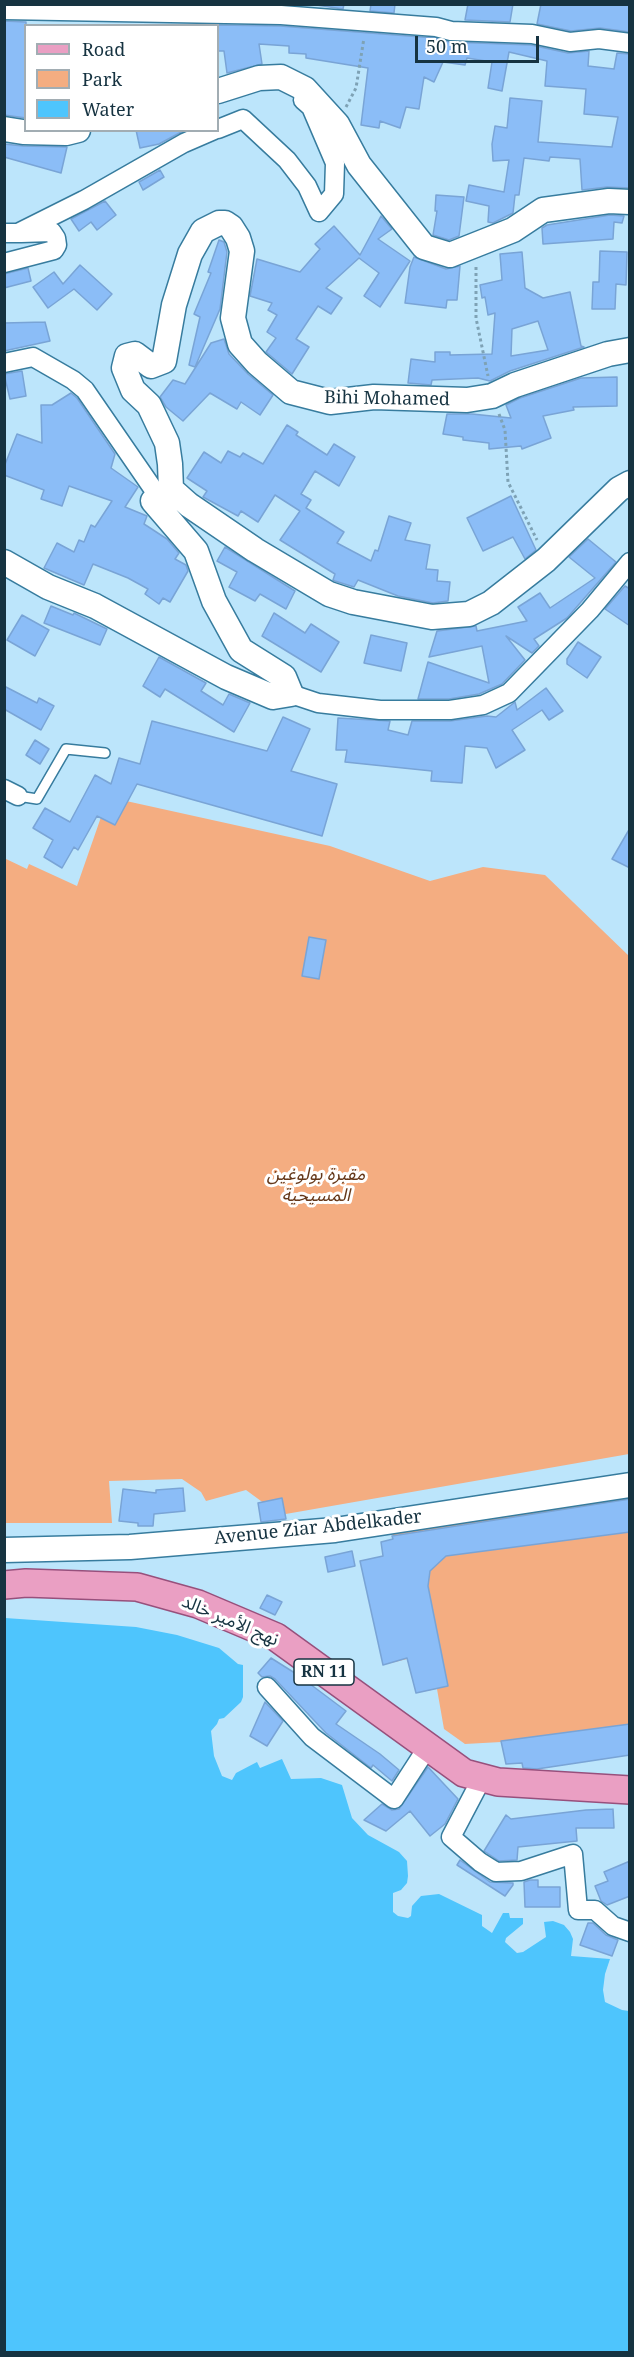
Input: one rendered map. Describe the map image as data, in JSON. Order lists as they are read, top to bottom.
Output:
{
  "streets": {
    "main road": ["نهج الأمير خالد", "RN 11"],
    "street": ["Bihi Mohamed", "Avenue Ziar Abdelkader"]
  },
  "parks": ["مقبرة بولوغين المسيحية"],
  "legend": ["Road", "Park", "Water"],
  "scale_bar": "50 m"
}
